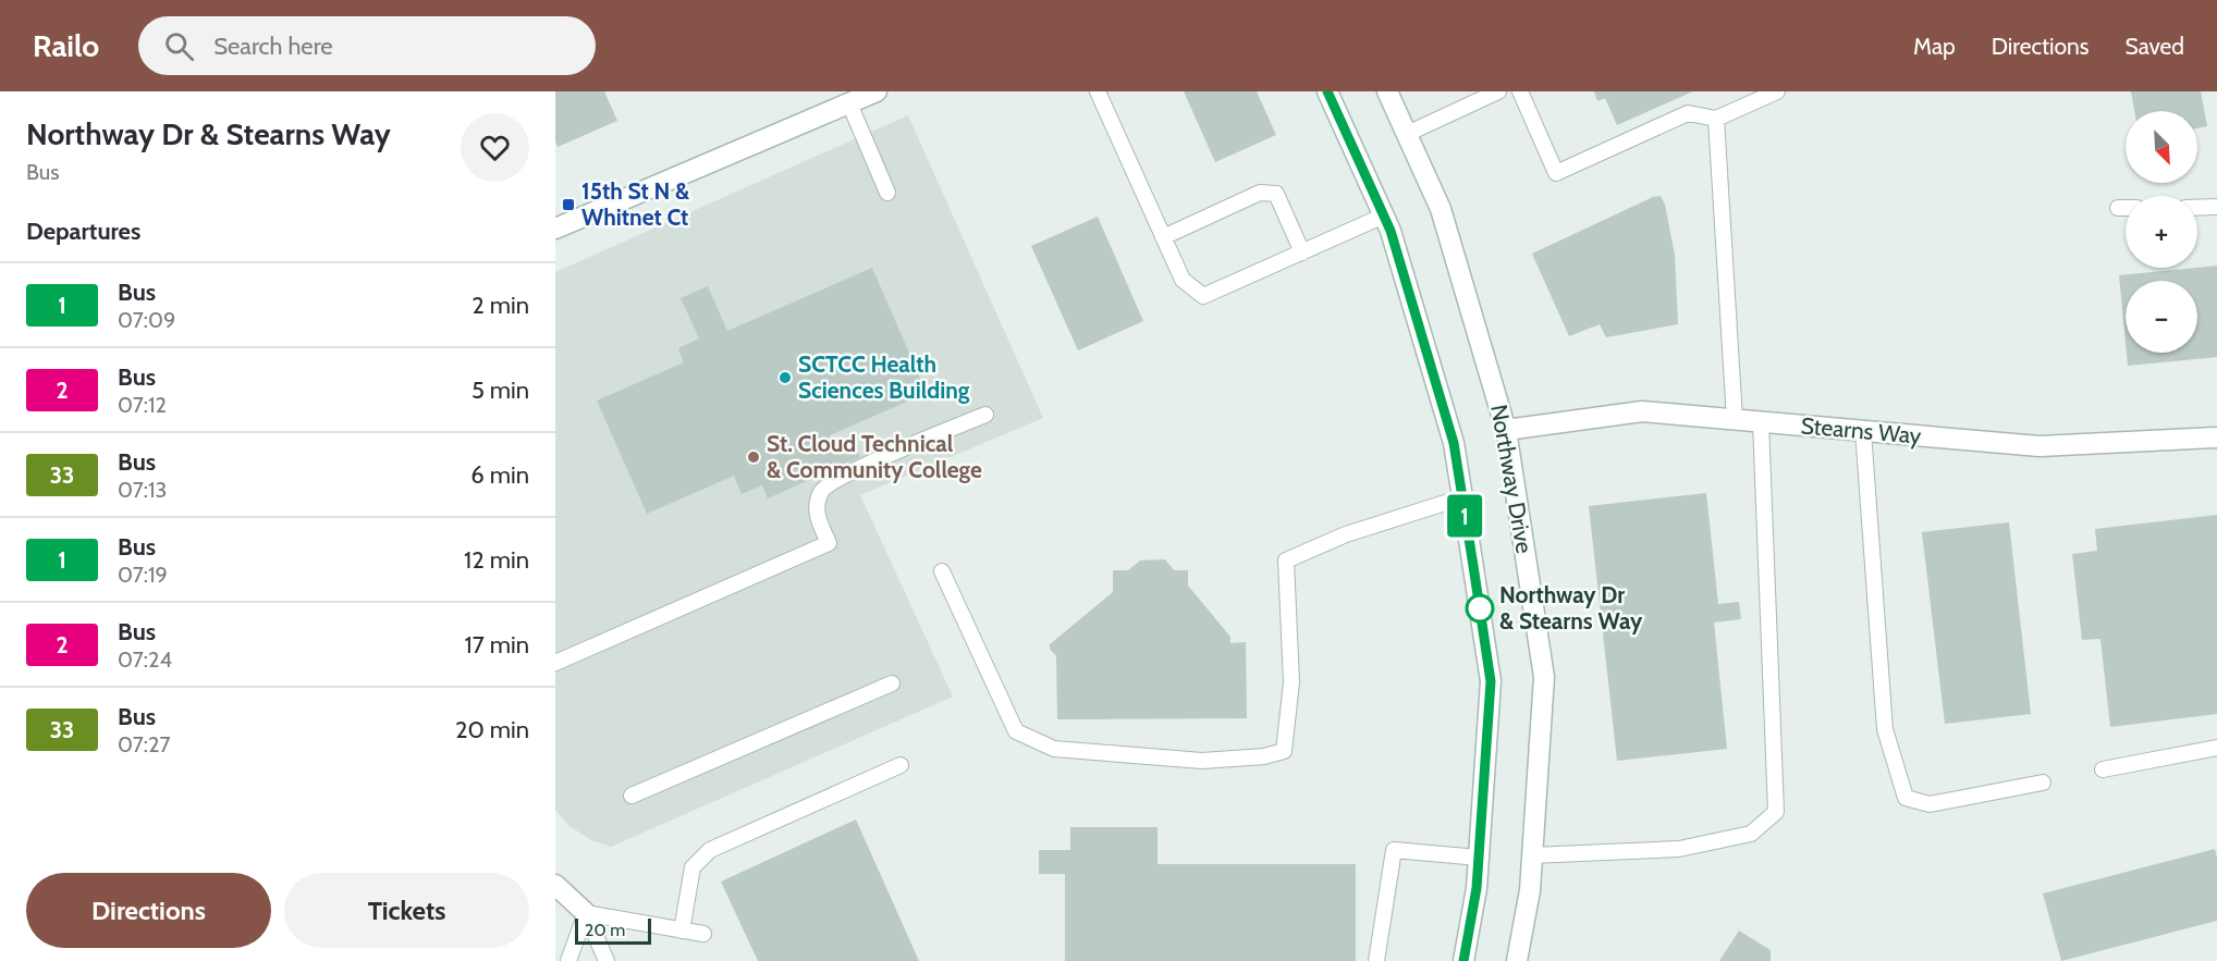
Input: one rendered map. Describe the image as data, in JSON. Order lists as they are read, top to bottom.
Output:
{
  "streets": {
    "street": ["Stearns Way", "Northway Drive"]
  },
  "crossings": [
    ["Stearns Way", "Northway Drive"]
  ],
  "places": {
    "transit": ["15th St N & Whitnet Ct"],
    "other": ["SCTCC Health Sciences Building", "St. Cloud Technical & Community College", "Northway Dr & Stearns Way"]
  },
  "lines": ["bus line 1"],
  "scale_bar": "20 m",
  "north": "bottom right",
  "page": {
    "header": "Railo",
    "search": "Search here",
    "nav": ["Map", "Directions", "Saved"],
    "heading": [
      ["Northway Dr & Stearns Way", "Bus"],
      "Departures"
    ],
    "on_map": "1",
    "map_buttons": ["+", "−"],
    "list": [
      {
        "mark": "1",
        "name": "Bus",
        "note": "07:09",
        "value": "2 min"
      },
      {
        "mark": "2",
        "name": "Bus",
        "note": "07:12",
        "value": "5 min"
      },
      {
        "mark": "33",
        "name": "Bus",
        "note": "07:13",
        "value": "6 min"
      },
      {
        "mark": "1",
        "name": "Bus",
        "note": "07:19",
        "value": "12 min"
      },
      {
        "mark": "2",
        "name": "Bus",
        "note": "07:24",
        "value": "17 min"
      },
      {
        "mark": "33",
        "name": "Bus",
        "note": "07:27",
        "value": "20 min"
      }
    ],
    "buttons": ["Directions", "Tickets"],
    "scale": "20 m"
  }
}
